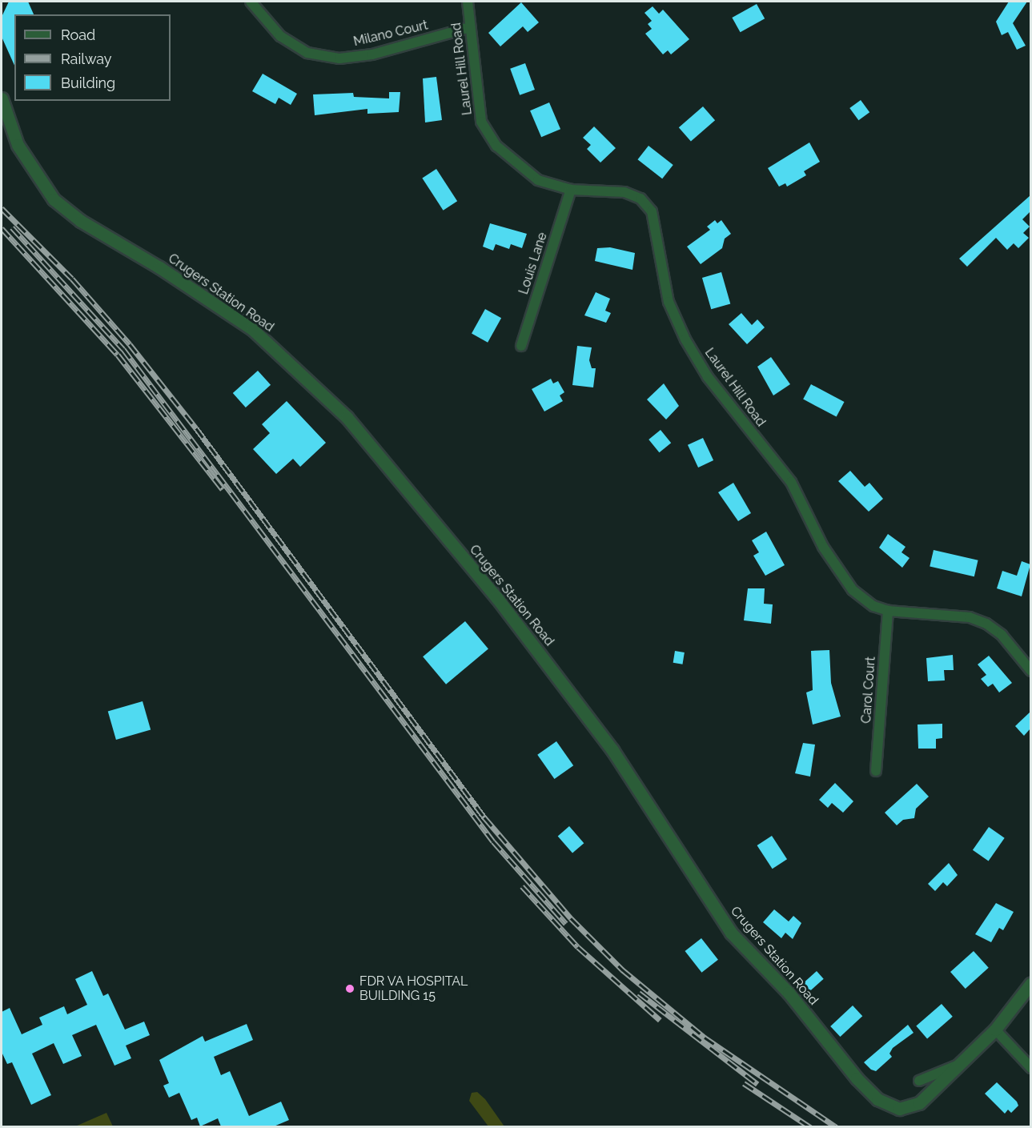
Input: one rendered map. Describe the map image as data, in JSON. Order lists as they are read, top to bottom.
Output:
{
  "streets": {
    "street": [
      "Milano Court",
      "Laurel Hill Road",
      "Louis Lane",
      "Crugers Station Road",
      "Carol Court"
    ]
  },
  "crossings": [
    ["Milano Court", "Laurel Hill Road"],
    ["Laurel Hill Road", "Louis Lane"],
    ["Laurel Hill Road", "Carol Court"]
  ],
  "places": ["FDR VA HOSPITAL BUILDING 15"],
  "legend": ["Road", "Railway", "Building"]
}
